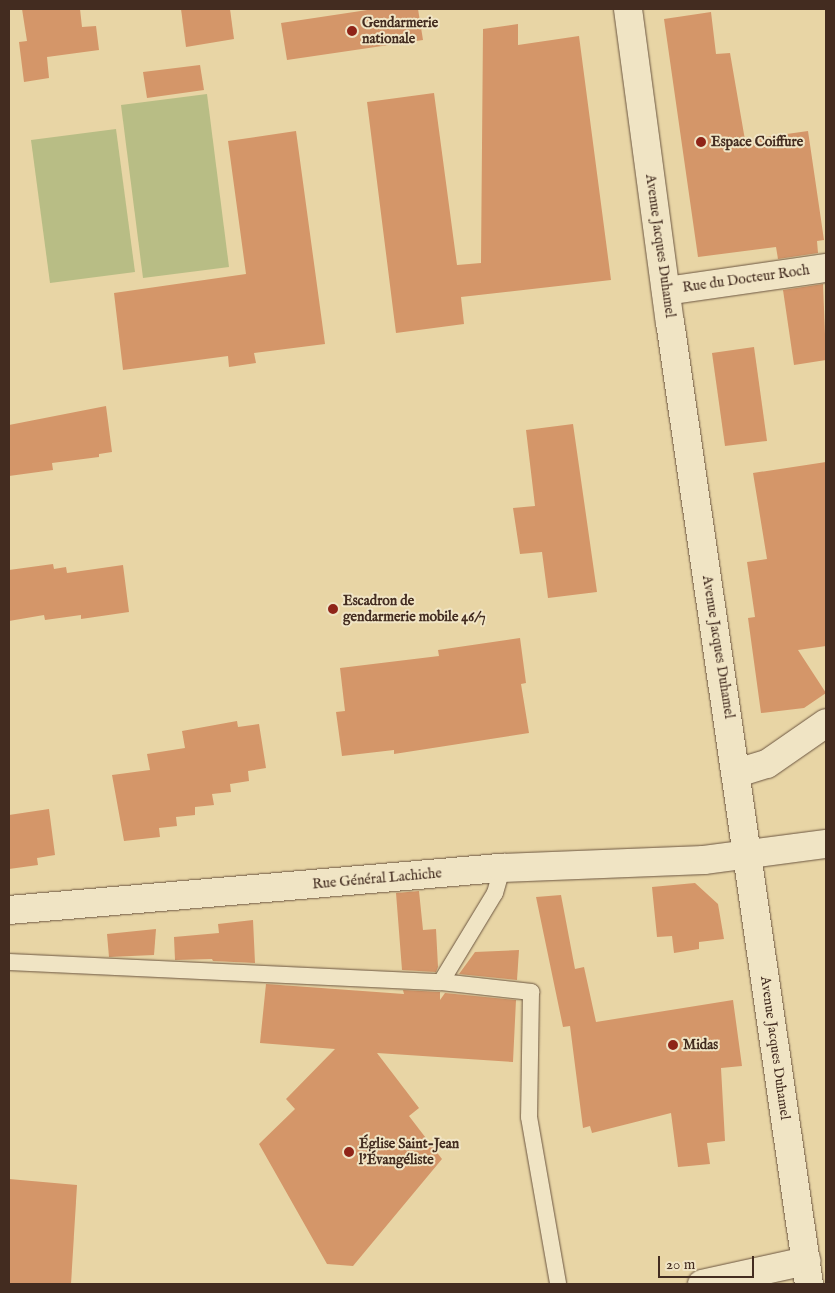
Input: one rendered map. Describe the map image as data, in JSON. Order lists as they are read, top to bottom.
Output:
{
  "streets": {
    "main road": ["Avenue Jacques Duhamel", "Rue du Docteur Roch", "Rue Général Lachiche"]
  },
  "crossings": [
    ["Avenue Jacques Duhamel", "Rue du Docteur Roch"],
    ["Avenue Jacques Duhamel", "Rue Général Lachiche"]
  ],
  "places": [
    "Gendarmerie nationale",
    "Espace Coiffure",
    "Escadron de gendarmerie mobile 46/7",
    "Midas",
    "Église Saint-Jean l'Évangéliste"
  ],
  "scale_bar": "20 m"
}
